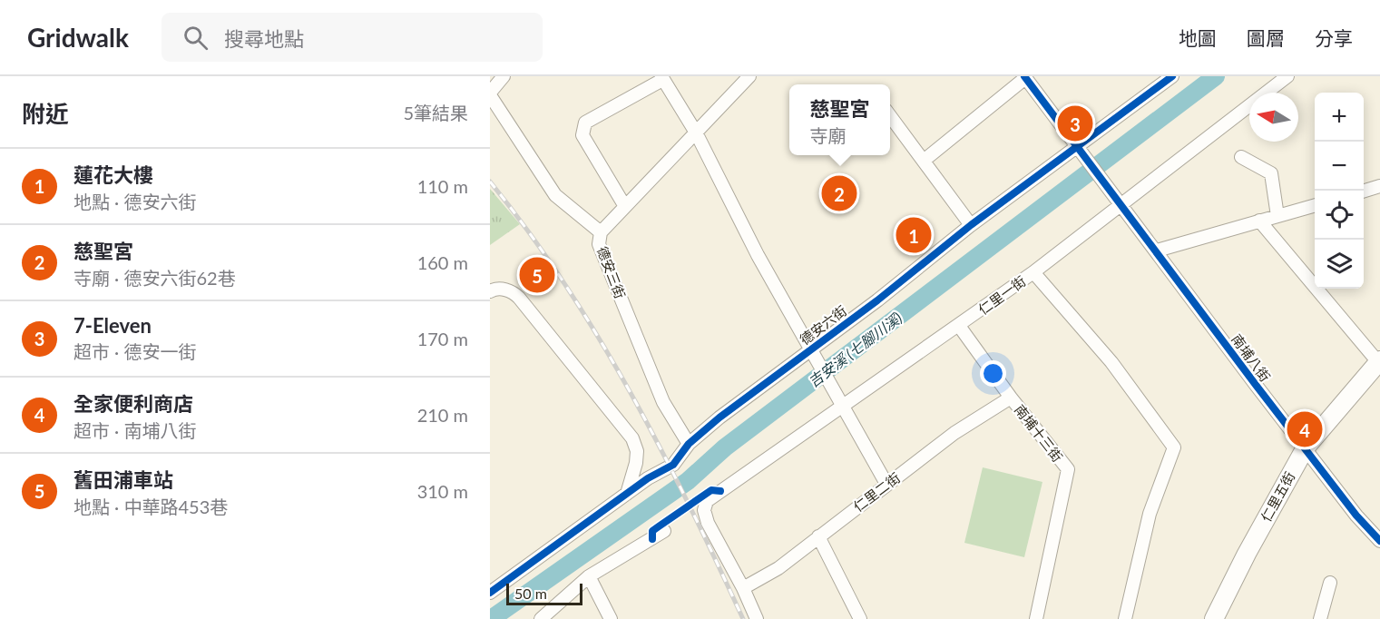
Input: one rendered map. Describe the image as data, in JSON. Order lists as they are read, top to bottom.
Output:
{
  "streets": {
    "street": [
      "德安三街",
      "仁里一街",
      "德安六街",
      "南埔八街",
      "南埔十三街",
      "仁里二街",
      "仁里五街"
    ]
  },
  "crossings": [
    ["德安三街", "德安六街"],
    ["仁里一街", "南埔八街"],
    ["仁里一街", "南埔十三街"],
    ["仁里一街", "仁里二街"],
    ["德安六街", "南埔八街"],
    ["南埔八街", "仁里五街"],
    ["南埔十三街", "仁里二街"]
  ],
  "water": ["吉安溪 (七腳川溪)"],
  "scale_bar": "50 m",
  "north": "left",
  "page": {
    "header": "Gridwalk",
    "search": "搜尋地點",
    "nav": ["地圖", "圖層", "分享"],
    "heading": ["附近", "5筆結果"],
    "popup": ["慈聖宮", "寺廟"],
    "map_buttons": ["+", "−"],
    "pins": [
      "3",
      "2",
      "1",
      "5",
      "4"
    ],
    "list": [
      {
        "mark": "1",
        "name": "蓮花大樓",
        "note": "地點 · 德安六街",
        "value": "110 m"
      },
      {
        "mark": "2",
        "name": "慈聖宮",
        "note": "寺廟 · 德安六街62巷",
        "value": "160 m"
      },
      {
        "mark": "3",
        "name": "7-Eleven",
        "note": "超市 · 德安一街",
        "value": "170 m"
      },
      {
        "mark": "4",
        "name": "全家便利商店",
        "note": "超市 · 南埔八街",
        "value": "210 m"
      },
      {
        "mark": "5",
        "name": "舊田浦車站",
        "note": "地點 · 中華路453巷",
        "value": "310 m"
      }
    ],
    "scale": "50 m"
  }
}
